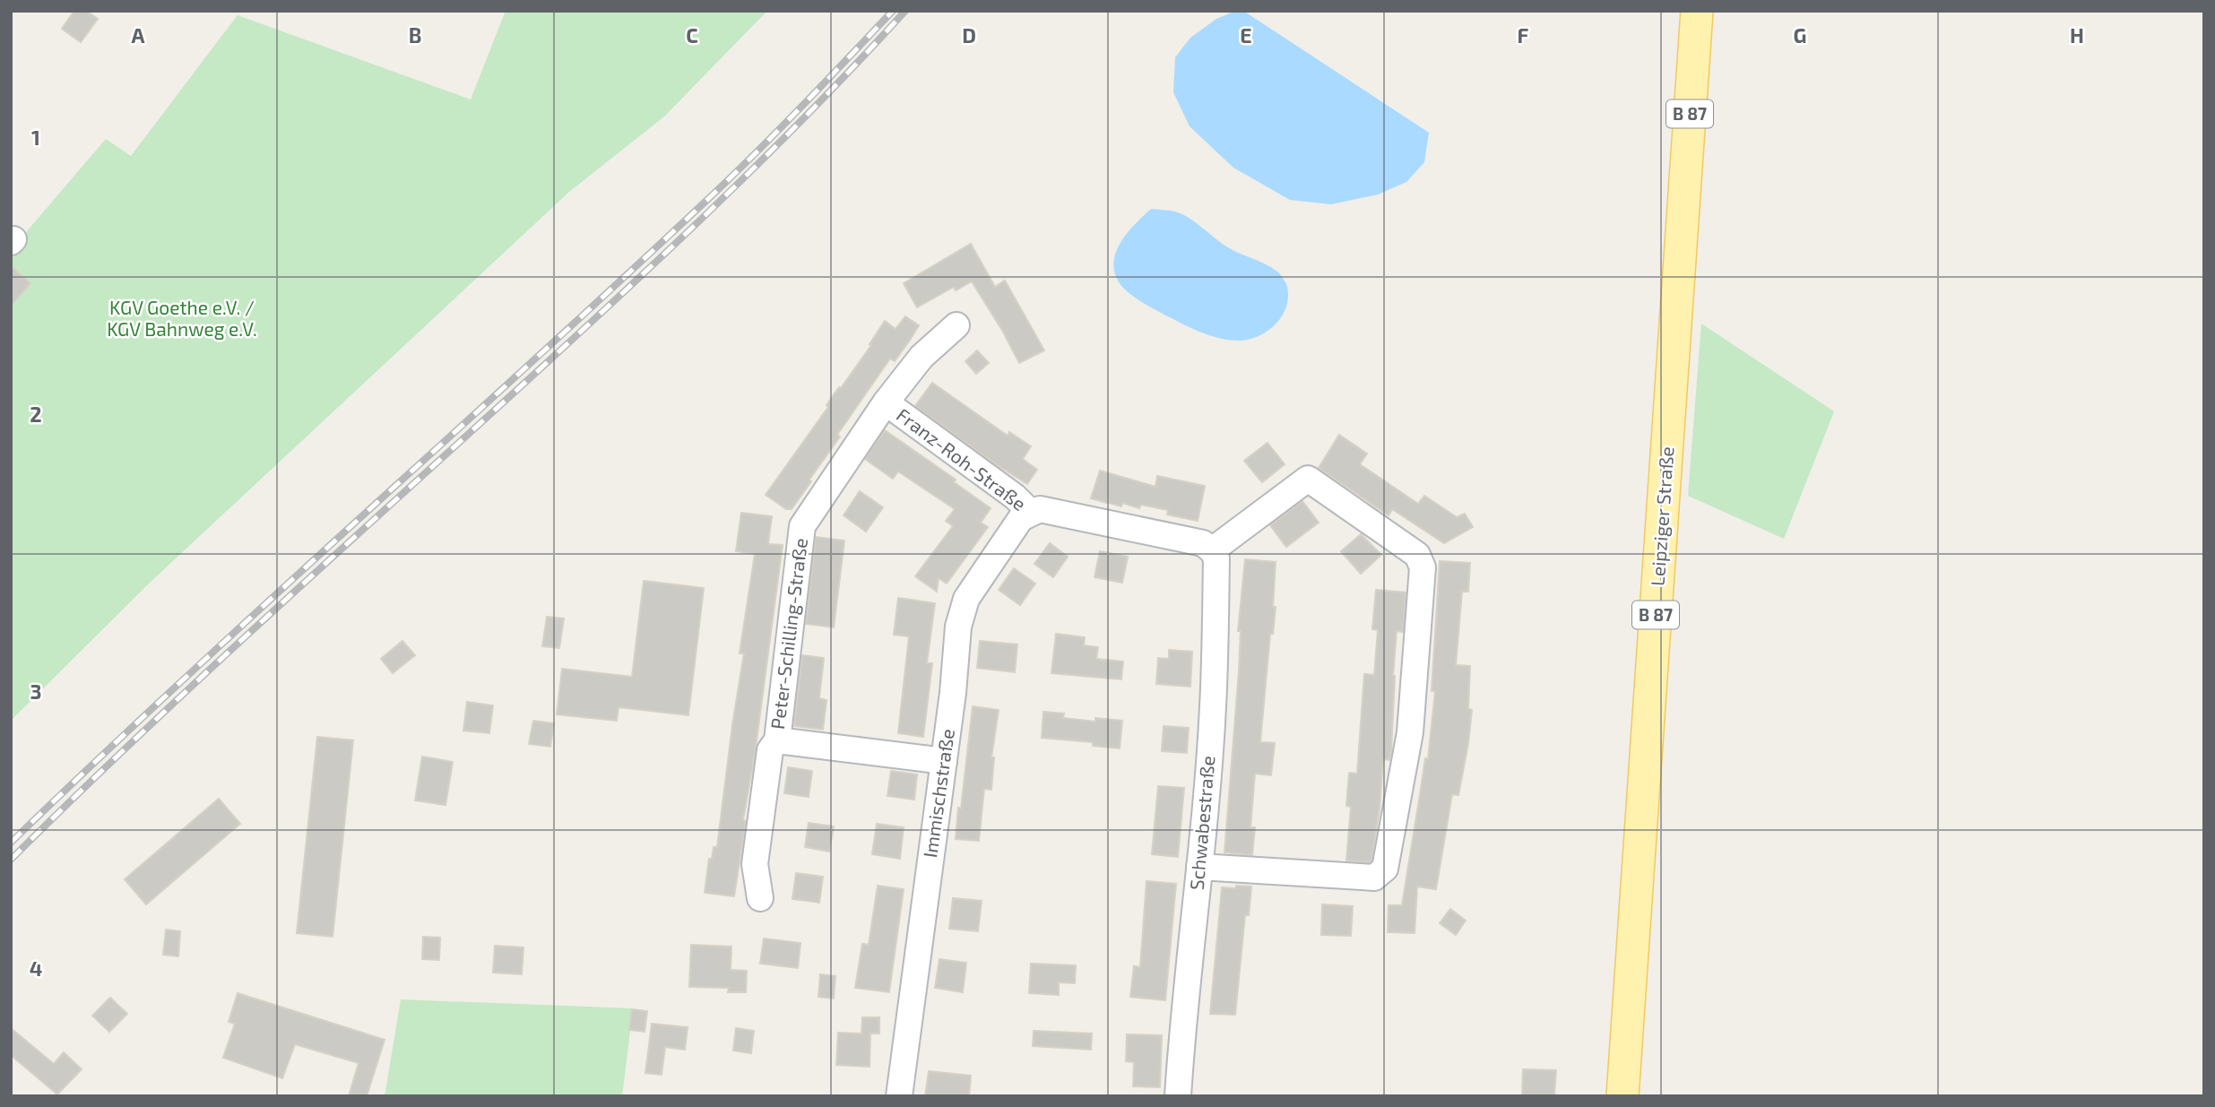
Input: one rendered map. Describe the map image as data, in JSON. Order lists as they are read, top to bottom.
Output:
{
  "streets": {
    "main road": ["B 87", "Leipziger Straße"],
    "street": [
      "Franz-Roh-Straße",
      "Peter-Schilling-Straße",
      "Immischstraße",
      "Schwabestraße"
    ]
  },
  "crossings": [
    ["Franz-Roh-Straße", "Peter-Schilling-Straße"],
    ["Franz-Roh-Straße", "Immischstraße"],
    ["Franz-Roh-Straße", "Schwabestraße"],
    ["Peter-Schilling-Straße", "Immischstraße"]
  ],
  "parks": ["KGV Goethe e.V. / KGV Bahnweg e.V."],
  "grid": {
    "columns": [
      "A",
      "B",
      "C",
      "D",
      "E",
      "F",
      "G",
      "H"
    ],
    "rows": [
      "1",
      "2",
      "3",
      "4"
    ]
  }
}
